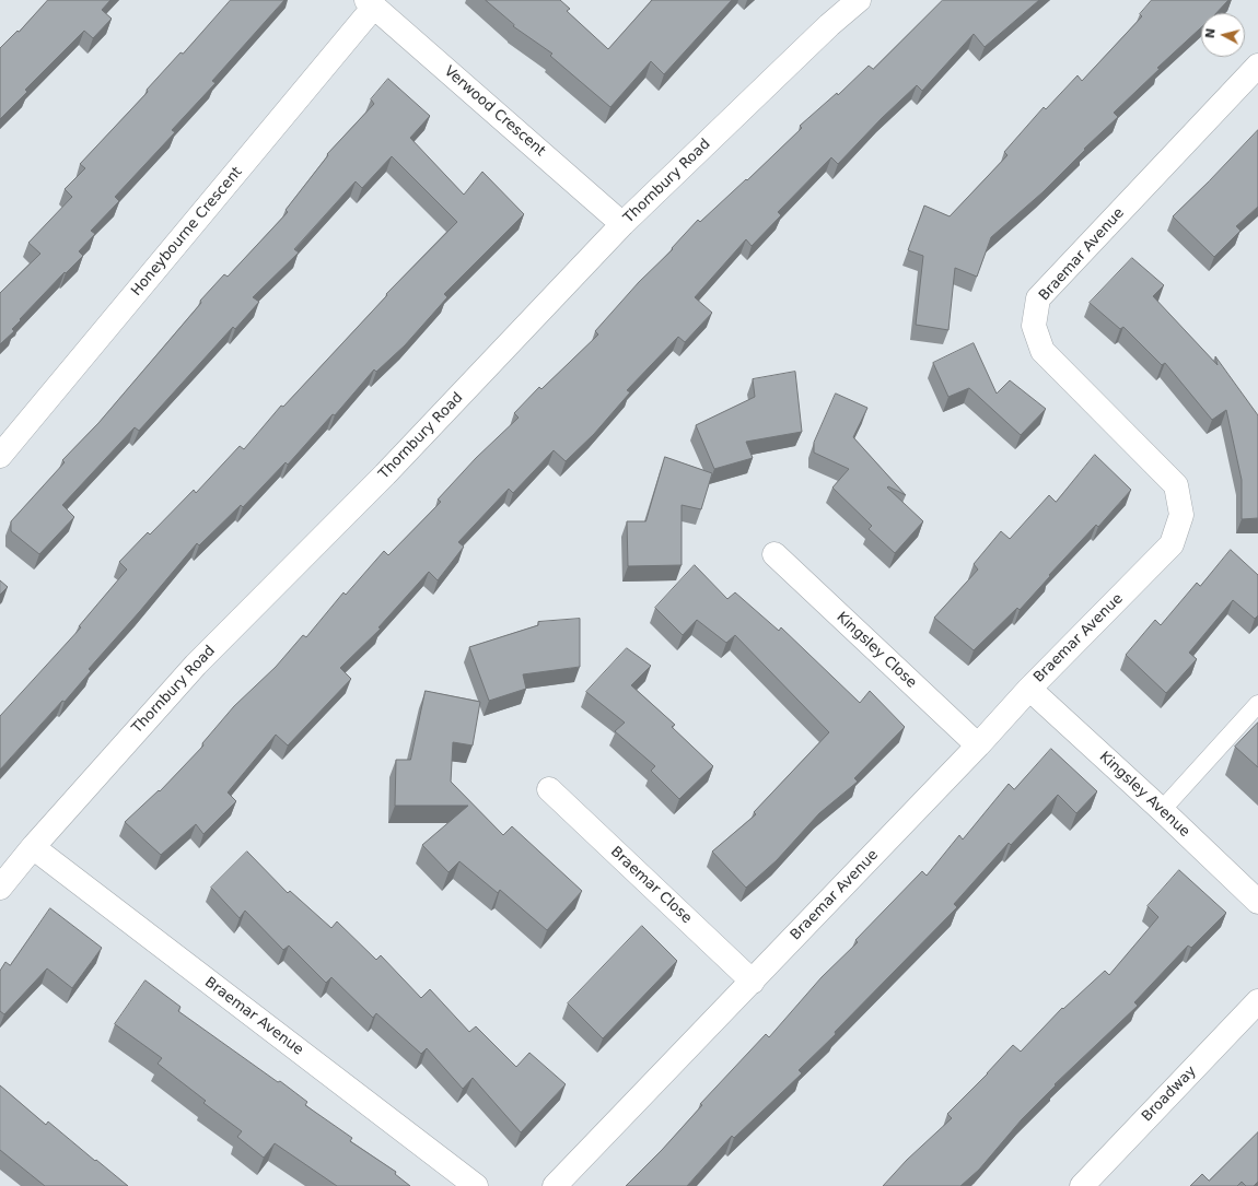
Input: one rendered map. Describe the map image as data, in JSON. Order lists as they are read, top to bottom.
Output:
{
  "streets": {
    "street": [
      "Verwood Crescent",
      "Thornbury Road",
      "Honeybourne Crescent",
      "Braemar Avenue",
      "Kingsley Close",
      "Kingsley Avenue",
      "Braemar Close",
      "Broadway"
    ]
  },
  "crossings": [
    ["Verwood Crescent", "Thornbury Road"],
    ["Verwood Crescent", "Honeybourne Crescent"],
    ["Thornbury Road", "Braemar Avenue"],
    ["Braemar Avenue", "Kingsley Close"],
    ["Braemar Avenue", "Kingsley Avenue"],
    ["Braemar Avenue", "Braemar Close"]
  ],
  "north": "left"
}
